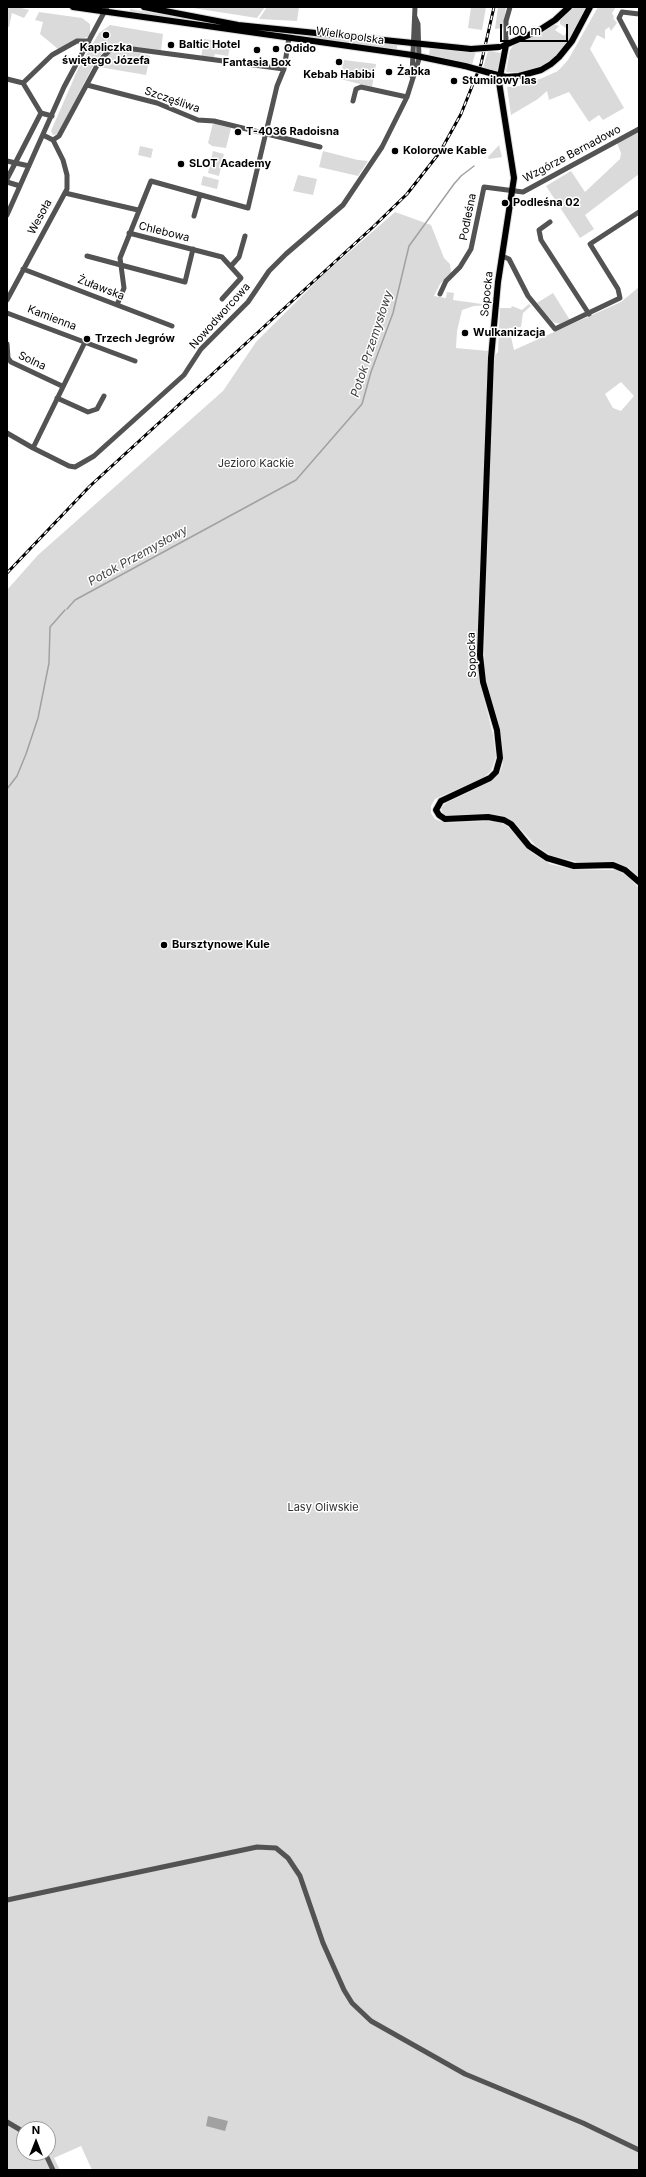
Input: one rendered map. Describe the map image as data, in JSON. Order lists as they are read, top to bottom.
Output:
{
  "streets": {
    "main road": ["Wielkopolska", "Sopocka"],
    "street": [
      "Szczęśliwa",
      "Wzgórze Bernadowo",
      "Wesoła",
      "Podleśna",
      "Chlebowa",
      "Żuławska",
      "Nowodworcowa",
      "Kamienna",
      "Solna"
    ]
  },
  "crossings": [
    ["Wielkopolska", "Sopocka"],
    ["Wielkopolska", "Nowodworcowa"],
    ["Wzgórze Bernadowo", "Podleśna"],
    ["Wzgórze Bernadowo", "Sopocka"],
    ["Wesoła", "Żuławska"],
    ["Podleśna", "Sopocka"]
  ],
  "water": ["Potok Przemysłowy"],
  "parks": ["Jezioro Kackie", "Lasy Oliwskie"],
  "places": [
    "Kapliczka świętego Józefa",
    "Baltic Hotel",
    "Odido",
    "Fantasia Box",
    "Kebab Habibi",
    "Żabka",
    "Stumilowy las",
    "T-4036 Radoisna",
    "Kolorowe Kable",
    "SLOT Academy",
    "Podleśna 02",
    "Wulkanizacja",
    "Trzech Jegrów",
    "Bursztynowe Kule"
  ],
  "scale_bar": "100 m",
  "north": "top"
}
